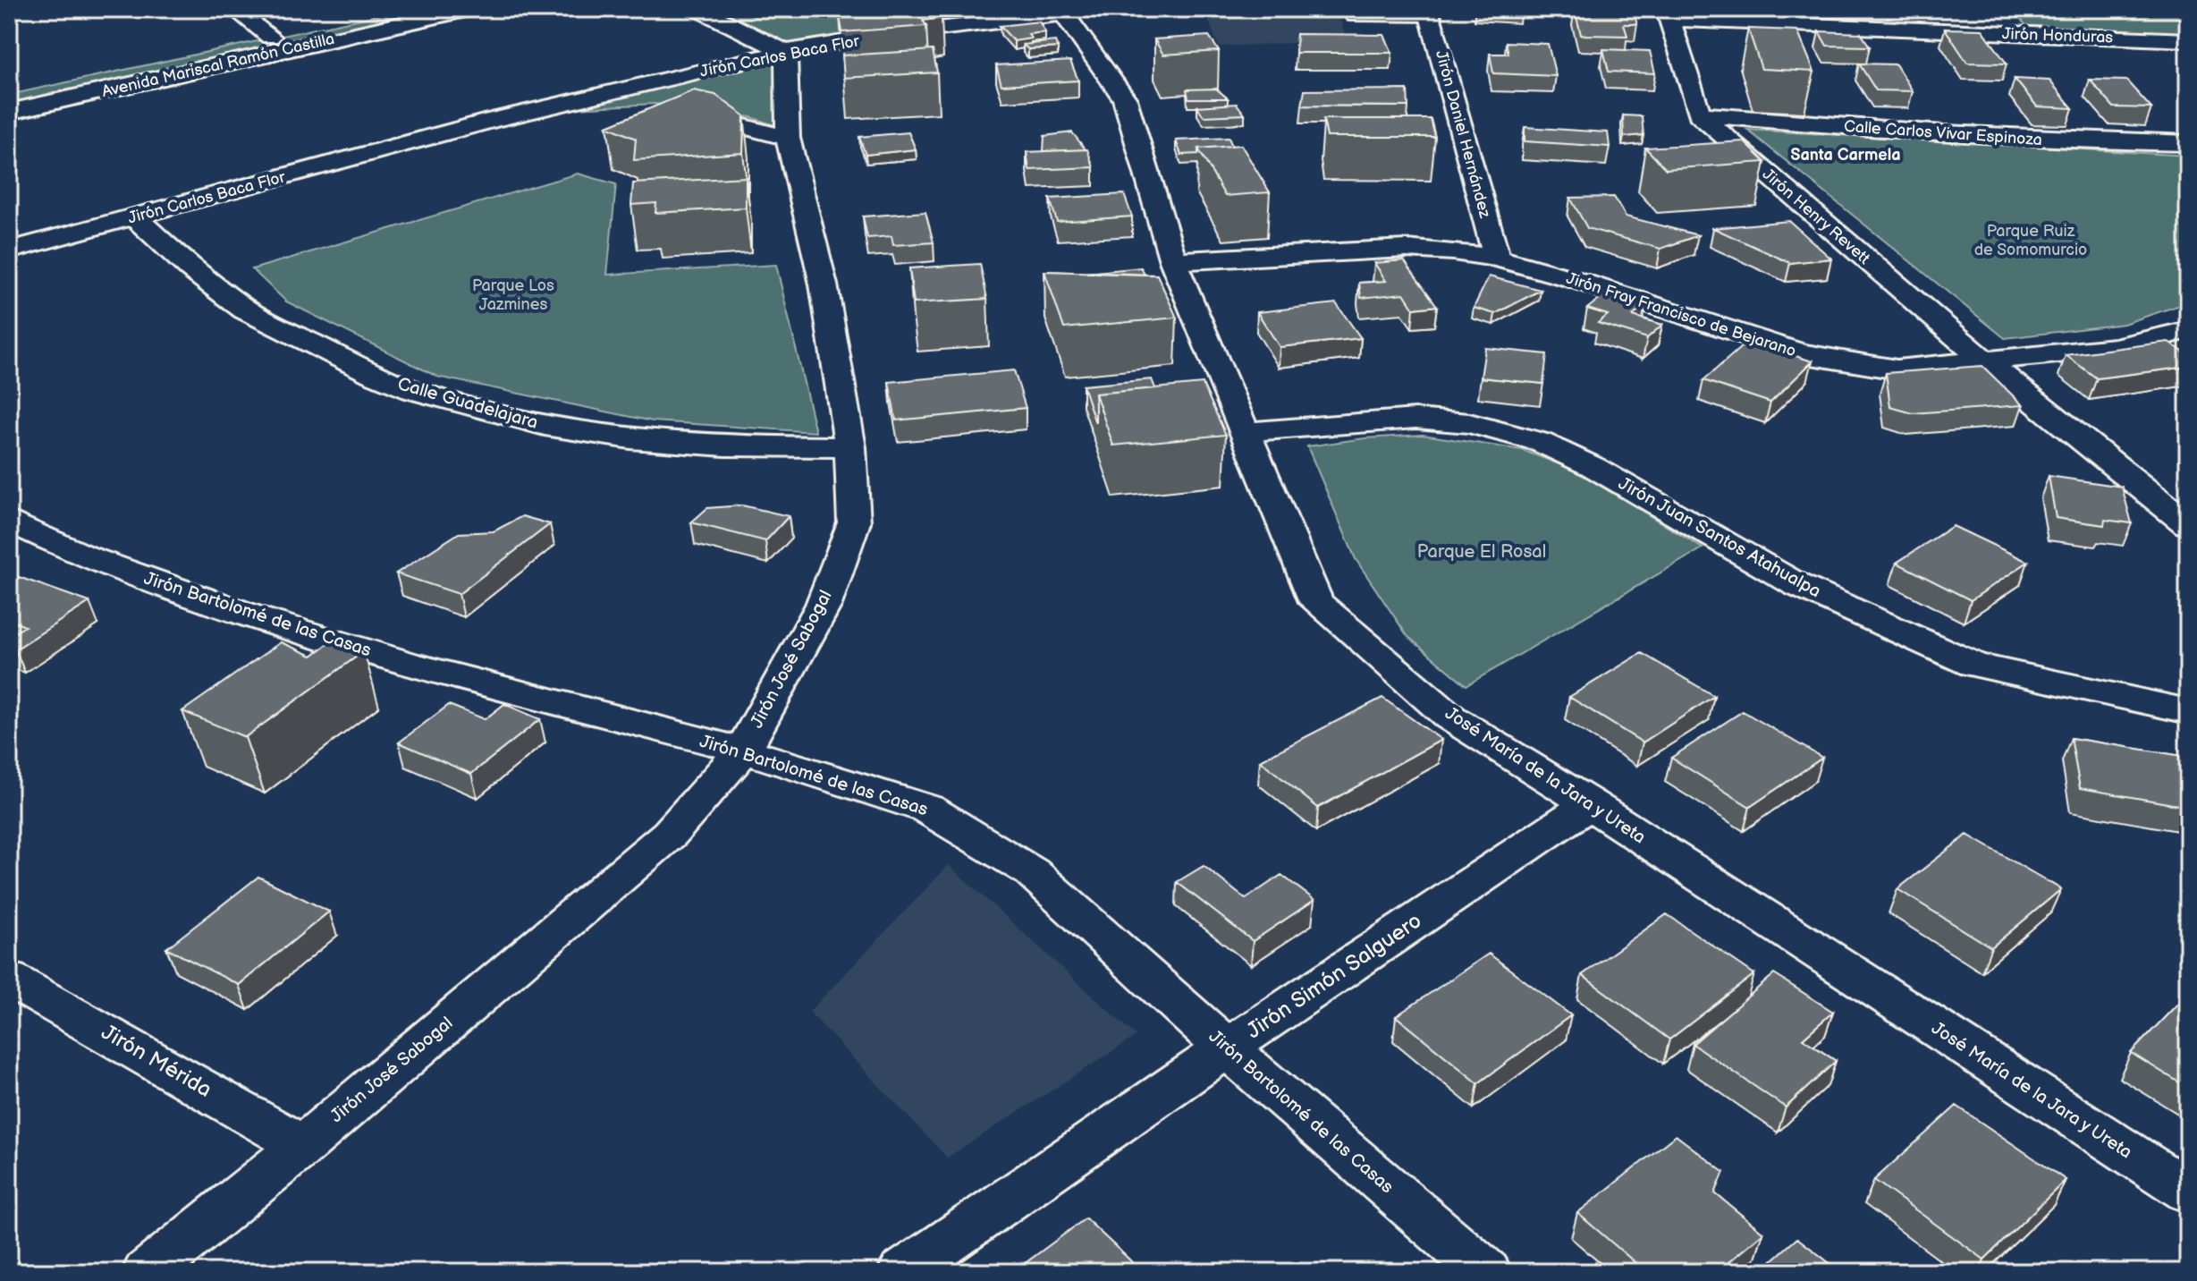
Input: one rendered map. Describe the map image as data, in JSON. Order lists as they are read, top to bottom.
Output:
{
  "streets": {
    "main road": ["Avenida Mariscal Ramón Castilla"],
    "street": [
      "Jirón Honduras",
      "Jirón Carlos Baca Flor",
      "Calle Carlos Vivar Espinoza",
      "Jirón Daniel Hernández",
      "Jirón Henry Revett",
      "Jirón Fray Francisco de Bejarano",
      "Calle Guadelajara",
      "Jirón Juan Santos Atahualpa",
      "Jirón Bartolomé de las Casas",
      "Jirón José Sabogal",
      "José María de la Jara y Ureta",
      "Jirón Simón Salguero",
      "Jirón Mérida"
    ]
  },
  "crossings": [
    ["Jirón Carlos Baca Flor", "Calle Guadelajara"],
    ["Jirón Carlos Baca Flor", "Jirón José Sabogal"],
    ["Jirón Carlos Baca Flor", "José María de la Jara y Ureta"],
    ["Calle Carlos Vivar Espinoza", "Jirón Henry Revett"],
    ["Jirón Daniel Hernández", "Jirón Fray Francisco de Bejarano"],
    ["Jirón Henry Revett", "Jirón Fray Francisco de Bejarano"],
    ["Jirón Fray Francisco de Bejarano", "José María de la Jara y Ureta"],
    ["Calle Guadelajara", "Jirón José Sabogal"],
    ["Jirón Juan Santos Atahualpa", "José María de la Jara y Ureta"],
    ["Jirón Bartolomé de las Casas", "Jirón José Sabogal"],
    ["Jirón Bartolomé de las Casas", "Jirón Simón Salguero"],
    ["Jirón José Sabogal", "Jirón Mérida"],
    ["José María de la Jara y Ureta", "Jirón Simón Salguero"]
  ],
  "districts": ["Santa Carmela"],
  "parks": ["Parque Ruiz de Somomurcio", "Parque Los Jazmines", "Parque El Rosal"]
}
